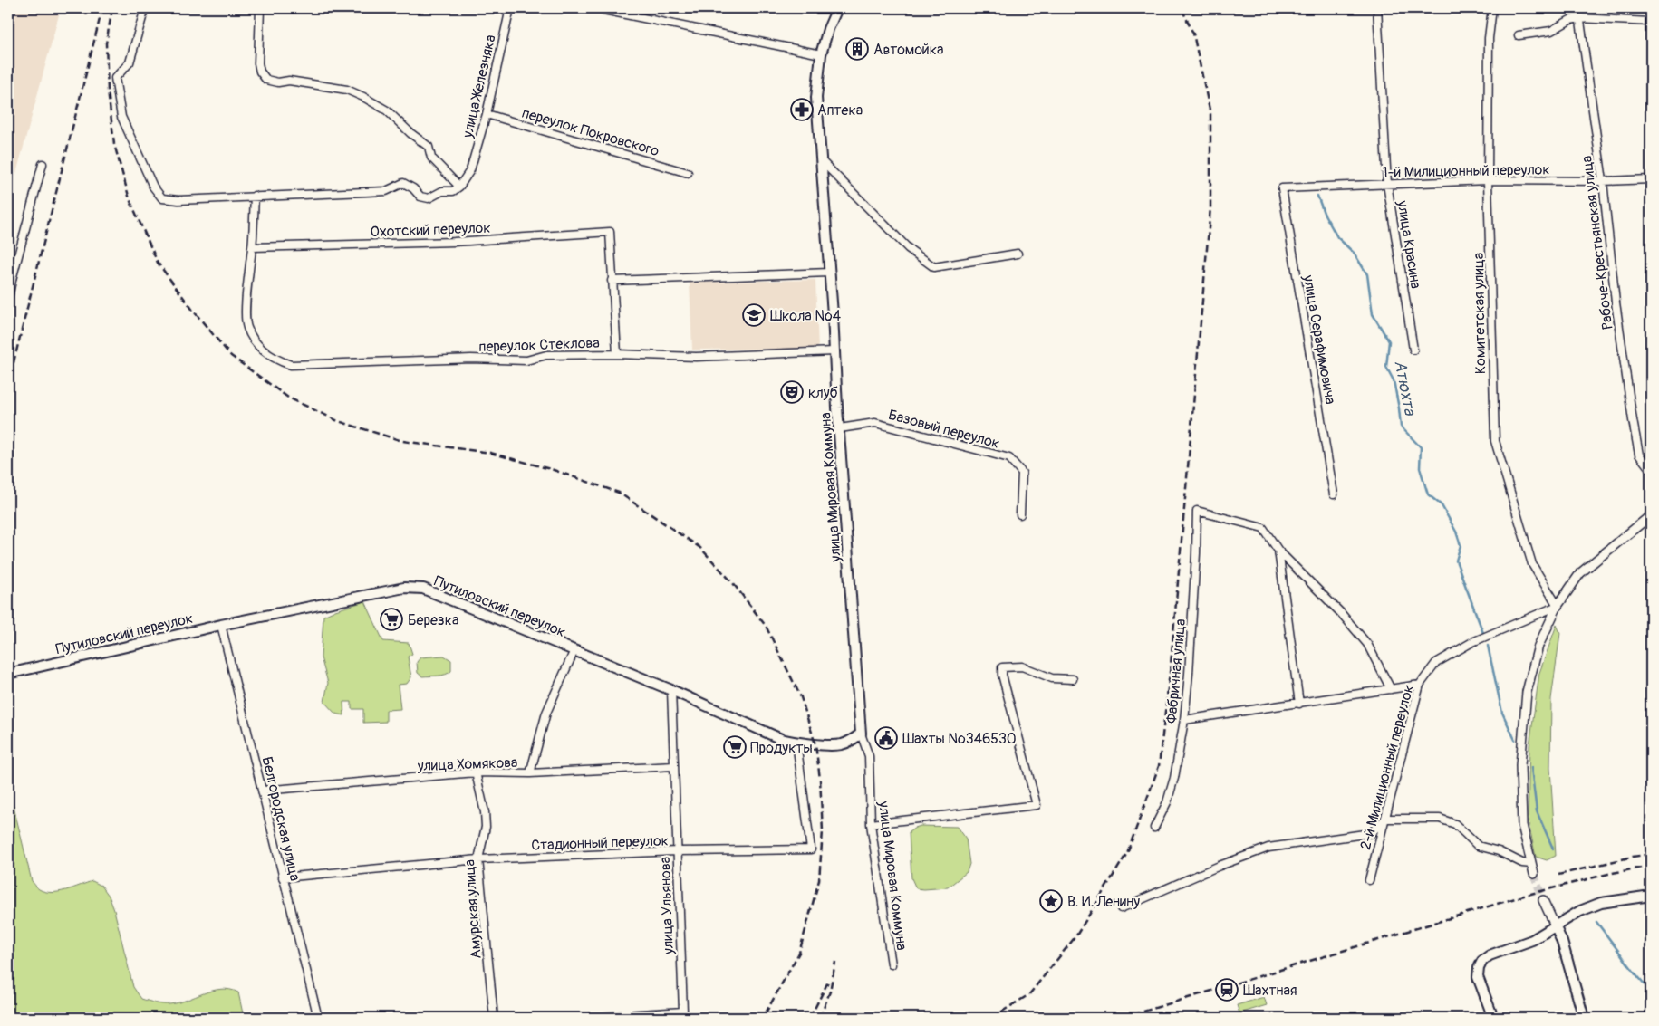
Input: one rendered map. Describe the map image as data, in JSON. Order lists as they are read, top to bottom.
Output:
{
  "streets": {
    "main road": ["улица Мировая Коммуна", "Путиловский переулок"],
    "street": [
      "улица Железняка",
      "переулок Покровского",
      "1-й Милиционный переулок",
      "Охотский переулок",
      "Рабоче-Крестьянская улица",
      "улица Красина",
      "Комитетская улица",
      "улица Серафимовича",
      "переулок Стеклова",
      "Базовый переулок",
      "Фабричная улица",
      "улица Хомякова",
      "2-й Милиционный переулок",
      "Белгородская улица",
      "Стадионный переулок",
      "улица Ульянова",
      "Амурская улица"
    ]
  },
  "crossings": [
    ["улица Железняка", "переулок Покровского"],
    ["1-й Милиционный переулок", "Рабоче-Крестьянская улица"],
    ["1-й Милиционный переулок", "улица Красина"],
    ["1-й Милиционный переулок", "Комитетская улица"],
    ["1-й Милиционный переулок", "улица Серафимовича"],
    ["Охотский переулок", "переулок Стеклова"],
    ["Комитетская улица", "2-й Милиционный переулок"],
    ["переулок Стеклова", "улица Мировая Коммуна"],
    ["Базовый переулок", "улица Мировая Коммуна"],
    ["улица Мировая Коммуна", "Путиловский переулок"],
    ["Путиловский переулок", "Белгородская улица"],
    ["Путиловский переулок", "Стадионный переулок"],
    ["Путиловский переулок", "улица Ульянова"],
    ["улица Хомякова", "Белгородская улица"],
    ["улица Хомякова", "улица Ульянова"],
    ["улица Хомякова", "Амурская улица"],
    ["Белгородская улица", "Стадионный переулок"],
    ["Стадионный переулок", "улица Ульянова"],
    ["Стадионный переулок", "Амурская улица"]
  ],
  "water": ["Атюхта"],
  "places": {
    "building": ["Автомойка"],
    "pharmacy": ["Аптека"],
    "school or university": ["Школа №4"],
    "theatre": ["клуб"],
    "supermarket": ["Березка", "Продукты"],
    "public building": ["Шахты №346530"],
    "place": ["В. И. Ленину"],
    "station": ["Шахтная"]
  }
}
